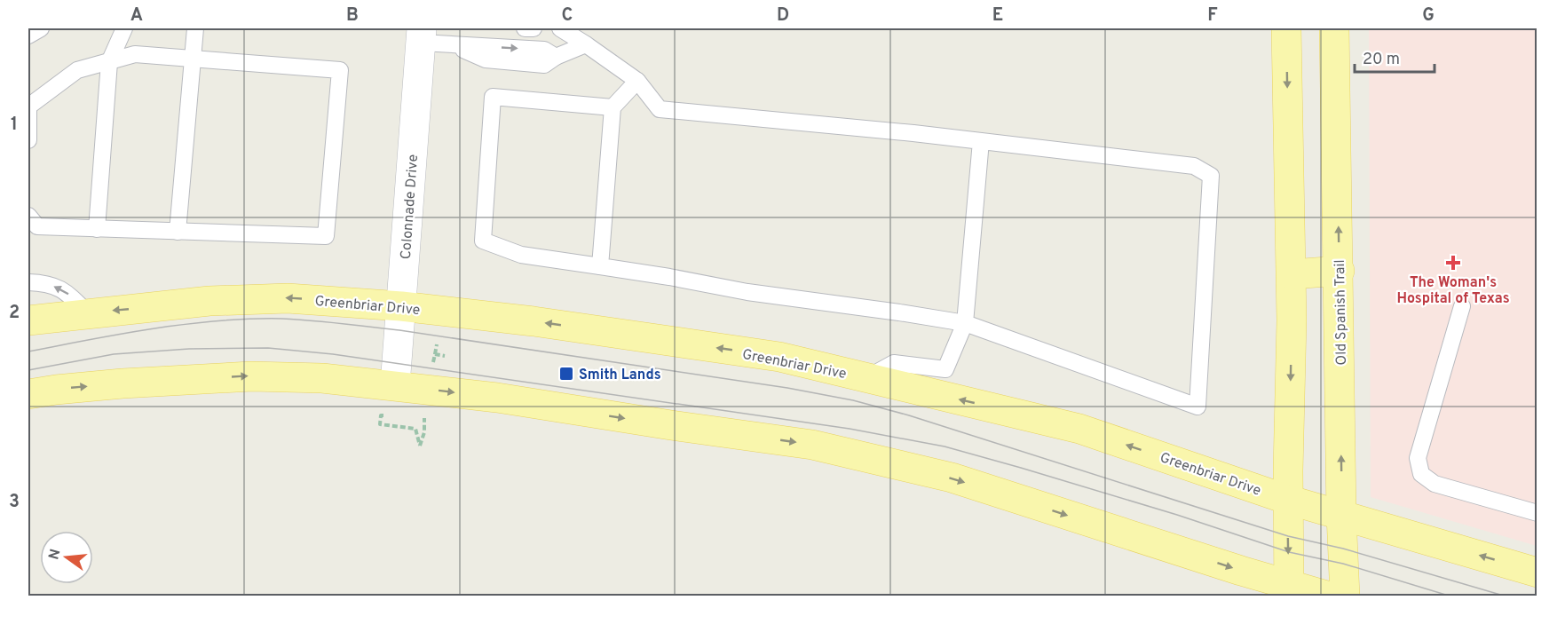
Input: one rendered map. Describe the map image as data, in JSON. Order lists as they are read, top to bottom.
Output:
{
  "streets": {
    "main road": ["Greenbriar Drive", "Old Spanish Trail"],
    "street": ["Colonnade Drive"]
  },
  "crossings": [
    ["Colonnade Drive", "Greenbriar Drive"],
    ["Greenbriar Drive", "Old Spanish Trail"]
  ],
  "places": {
    "health": ["The Woman's Hospital of Texas"],
    "transit": ["Smith Lands"]
  },
  "scale_bar": "20 m",
  "north": "left",
  "grid": {
    "columns": [
      "A",
      "B",
      "C",
      "D",
      "E",
      "F",
      "G"
    ],
    "rows": ["1", "2", "3"]
  }
}
